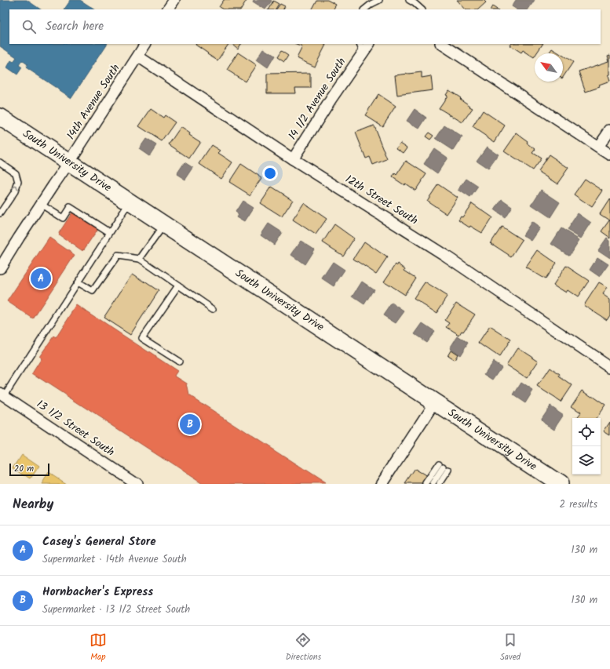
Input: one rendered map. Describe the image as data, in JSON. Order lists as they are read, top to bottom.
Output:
{
  "streets": {
    "main road": ["South University Drive"],
    "street": [
      "14 1/2 Avenue South",
      "14th Avenue South",
      "12th Street South",
      "13 1/2 Street South"
    ]
  },
  "crossings": [
    ["14 1/2 Avenue South", "12th Street South"],
    ["14th Avenue South", "South University Drive"],
    ["14th Avenue South", "12th Street South"]
  ],
  "scale_bar": "20 m",
  "north": "top left",
  "page": {
    "search": "Search here",
    "pins": ["A", "B"],
    "scale": "20 m",
    "heading": ["Nearby", "2 results"],
    "list": [
      {
        "mark": "A",
        "name": "Casey's General Store",
        "note": "Supermarket · 14th Avenue South",
        "value": "130 m"
      },
      {
        "mark": "B",
        "name": "Hornbacher's Express",
        "note": "Supermarket · 13 1/2 Street South",
        "value": "130 m"
      }
    ],
    "nav": ["Map", "Directions", "Saved"]
  }
}
